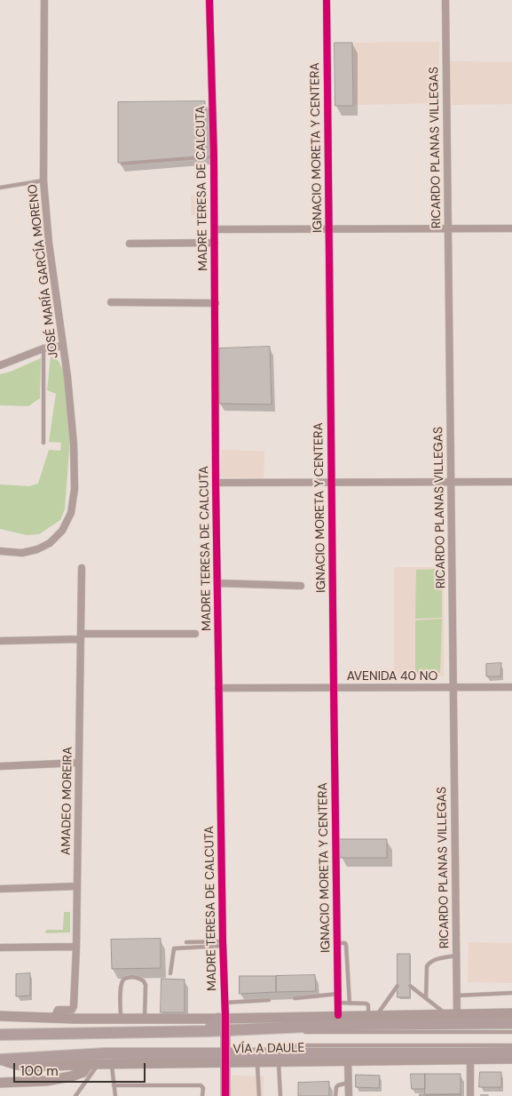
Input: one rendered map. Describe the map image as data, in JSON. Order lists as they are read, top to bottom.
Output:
{
  "streets": {
    "main road": ["MADRE TERESA DE CALCUTA", "VÍA A DAULE"],
    "street": [
      "IGNACIO MORETA Y CENTERA",
      "RICARDO PLANAS VILLEGAS",
      "JOSÉ MARÍA GARCÍA MORENO",
      "AVENIDA 40 NO",
      "AMADEO MOREIRA"
    ]
  },
  "crossings": [
    ["IGNACIO MORETA Y CENTERA", "AVENIDA 40 NO"],
    ["RICARDO PLANAS VILLEGAS", "AVENIDA 40 NO"],
    ["MADRE TERESA DE CALCUTA", "AVENIDA 40 NO"],
    ["MADRE TERESA DE CALCUTA", "VÍA A DAULE"]
  ],
  "scale_bar": "100 m"
}
